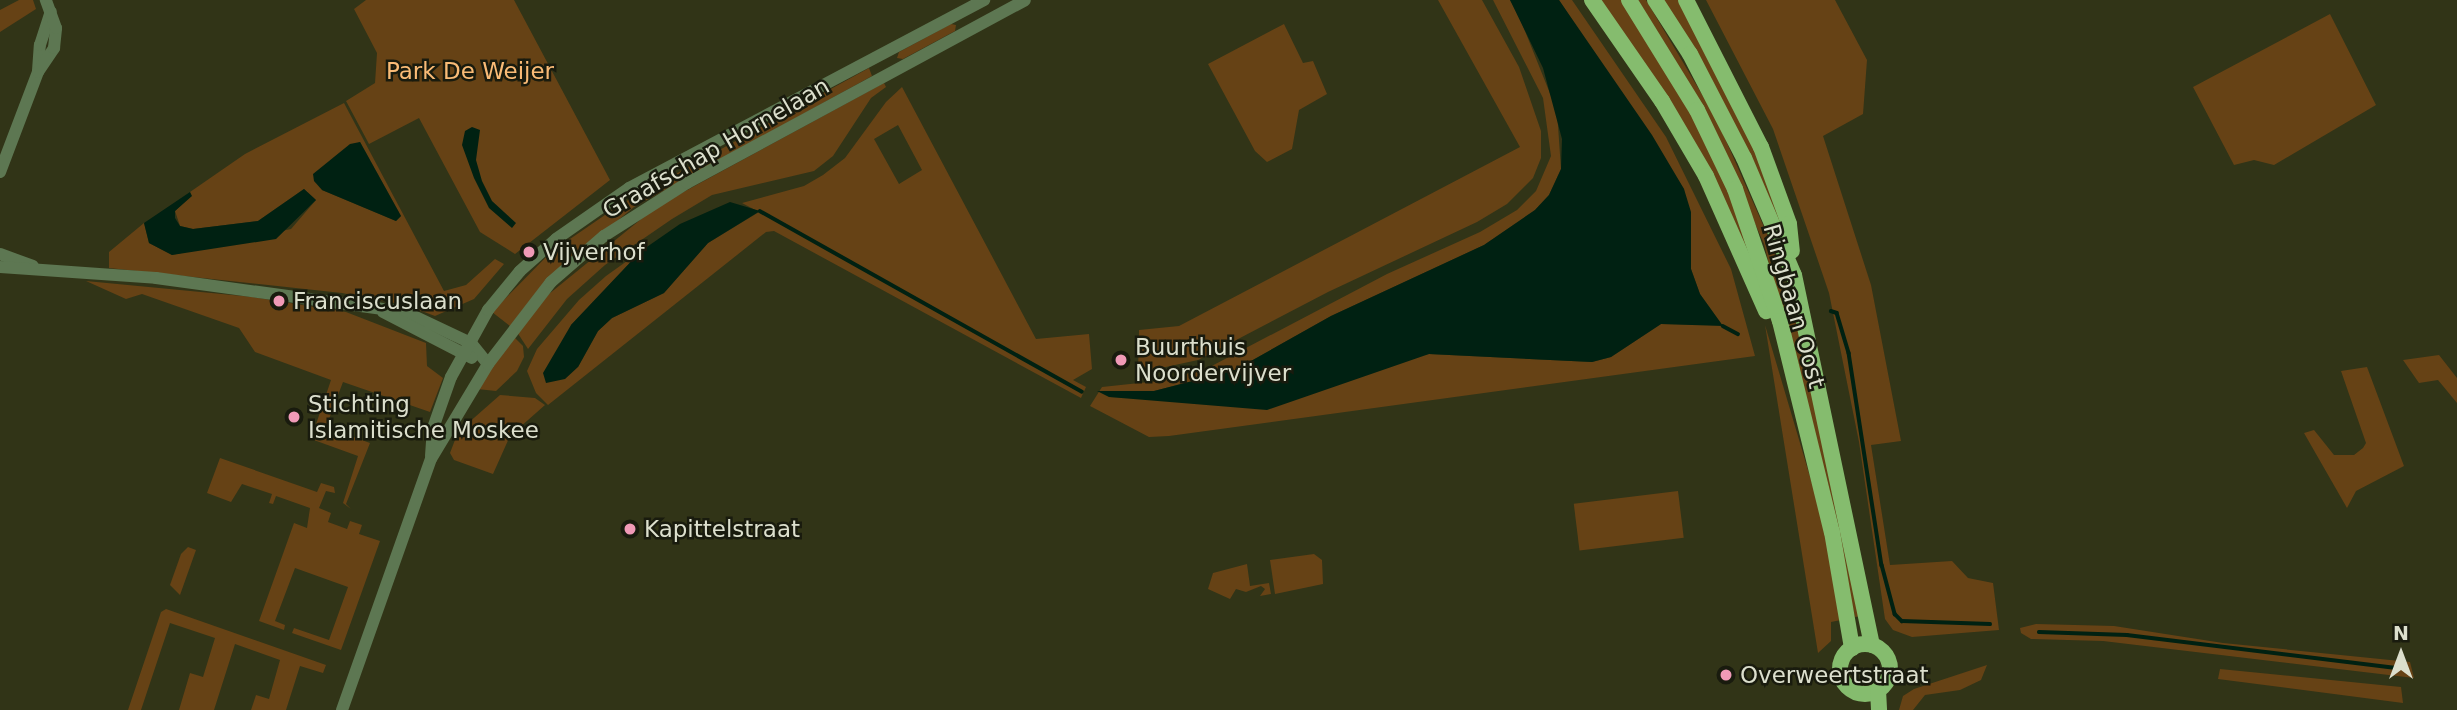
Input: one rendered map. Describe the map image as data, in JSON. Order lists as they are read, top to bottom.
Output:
{
  "streets": {
    "main road": ["Ringbaan Oost"],
    "street": ["Graafschap Hornelaan"]
  },
  "parks": ["Park De Weijer"],
  "places": [
    "Vijverhof",
    "Franciscuslaan",
    "Buurthuis Noordervijver",
    "Stichting Islamitische Moskee",
    "Kapittelstraat",
    "Overweertstraat"
  ],
  "north": "top"
}
